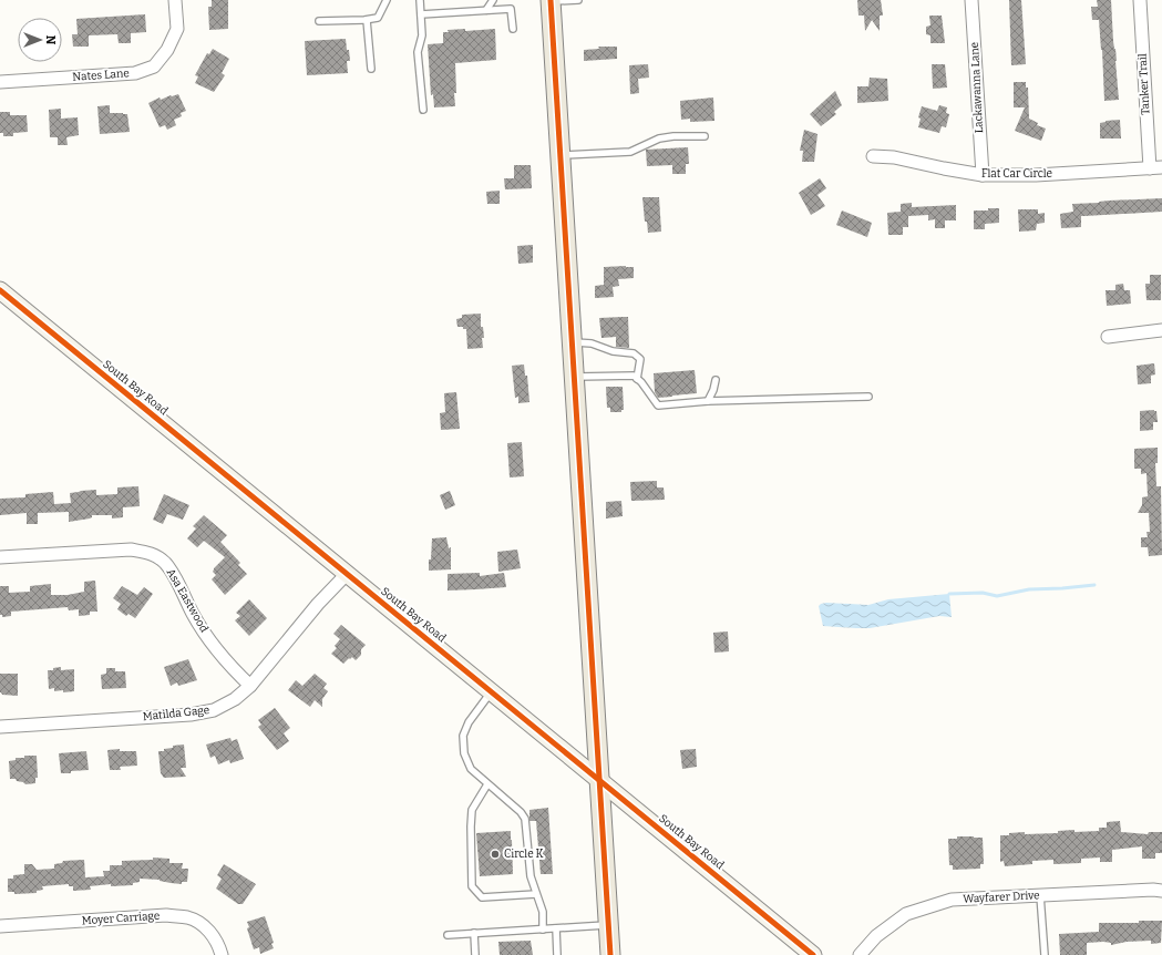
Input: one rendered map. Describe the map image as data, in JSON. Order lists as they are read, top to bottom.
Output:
{
  "streets": {
    "street": [
      "Nates Lane",
      "Tanker Trail",
      "Lackawanna Lane",
      "Flat Car Circle",
      "South Bay Road",
      "Asa Eastwood",
      "Matilda Gage",
      "Wayfarer Drive",
      "Moyer Carriage"
    ]
  },
  "crossings": [
    ["Tanker Trail", "Flat Car Circle"],
    ["Lackawanna Lane", "Flat Car Circle"],
    ["South Bay Road", "Matilda Gage"],
    ["Asa Eastwood", "Matilda Gage"]
  ],
  "places": ["Circle K"],
  "north": "right"
}
